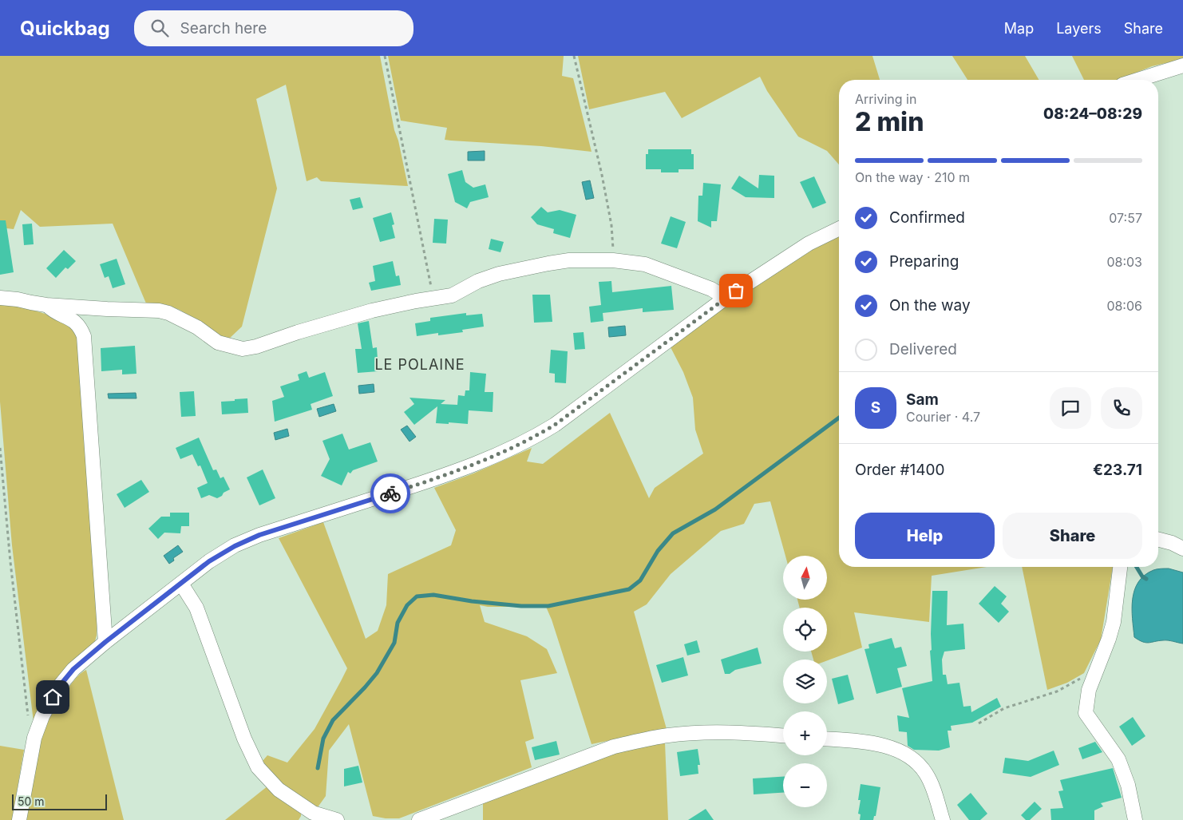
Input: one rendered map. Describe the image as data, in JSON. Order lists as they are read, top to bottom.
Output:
{
  "districts": ["LE POLAINE"],
  "scale_bar": "50 m",
  "north": "top",
  "page": {
    "header": "Quickbag",
    "search": "Search here",
    "nav": ["Map", "Layers", "Share"],
    "heading": ["2 min", "Arriving in", "08:24–08:29"],
    "panel": [
      "Sam",
      "Courier · 4.7",
      "Order #1400",
      "€23.71"
    ],
    "bar": "On the way · 210 m",
    "list": [
      ["Confirmed", "07:57"],
      ["Preparing", "08:03"],
      ["On the way", "08:06"],
      "Delivered"
    ],
    "round": "S",
    "buttons": ["Help", "Share"],
    "map_buttons": ["+", "−"],
    "scale": "50 m"
  }
}
